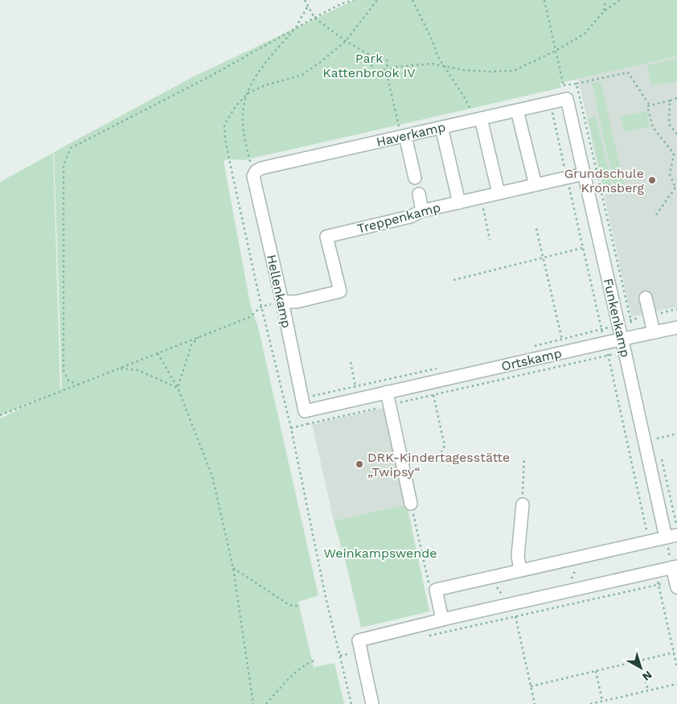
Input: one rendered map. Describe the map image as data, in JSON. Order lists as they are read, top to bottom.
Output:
{
  "streets": {
    "street": [
      "Haverkamp",
      "Treppenkamp",
      "Hellenkamp",
      "Funkenkamp",
      "Ortskamp"
    ]
  },
  "crossings": [
    ["Haverkamp", "Hellenkamp"],
    ["Haverkamp", "Funkenkamp"],
    ["Treppenkamp", "Hellenkamp"],
    ["Treppenkamp", "Funkenkamp"],
    ["Hellenkamp", "Ortskamp"],
    ["Funkenkamp", "Ortskamp"]
  ],
  "parks": ["Park Kattenbrook IV", "Weinkampswende"],
  "places": ["Grundschule Kronsberg", "DRK-Kindertagesstätte „Twipsy“"],
  "north": "bottom right"
}
